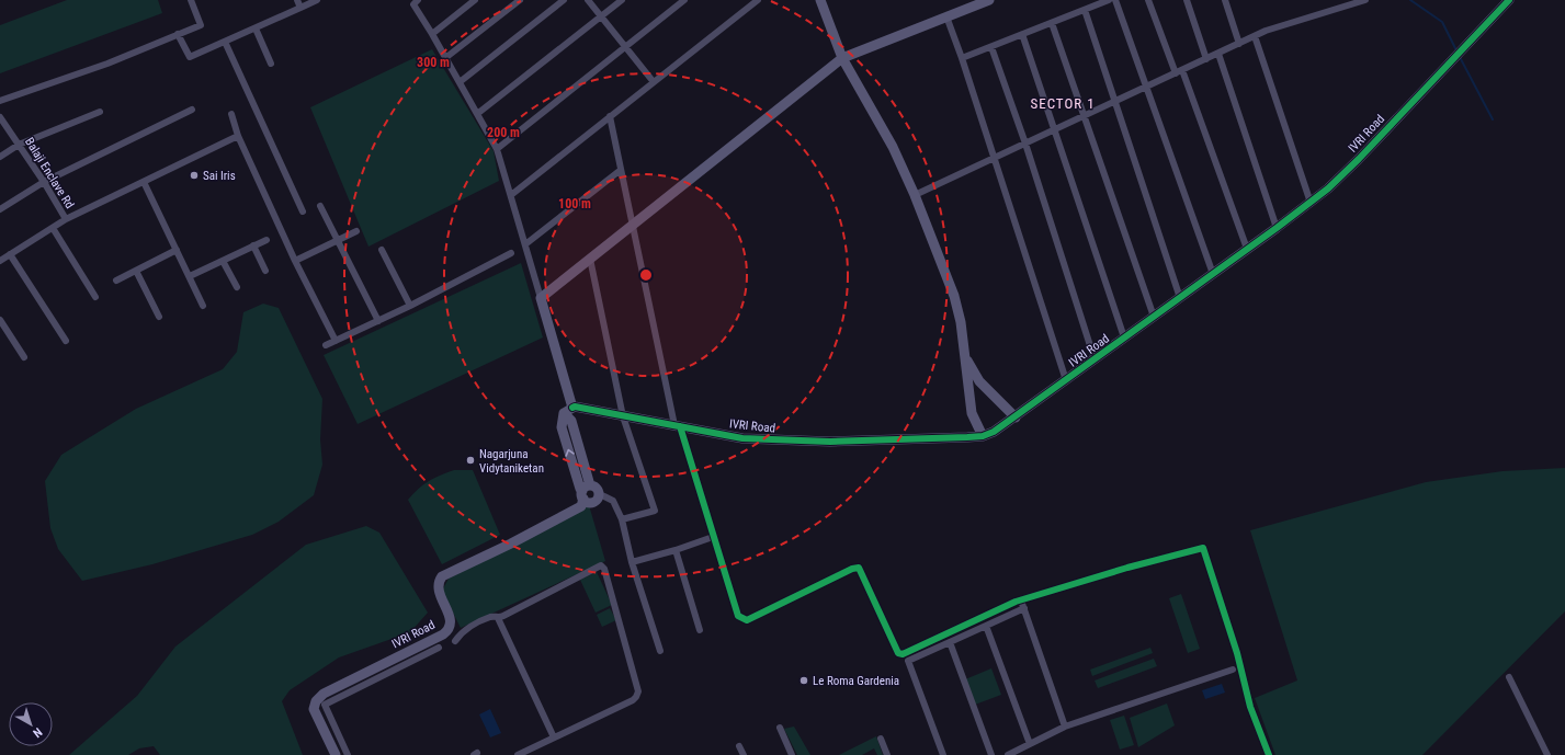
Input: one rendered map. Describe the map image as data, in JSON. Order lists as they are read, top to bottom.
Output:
{
  "streets": {
    "street": ["IVRI Road", "Balaji Enclave Rd"]
  },
  "districts": ["SECTOR 1"],
  "places": ["Sai Iris", "Nagarjuna Vidytaniketan", "Le Roma Gardenia"],
  "north": "bottom right",
  "rings": ["300 m", "200 m", "100 m"]
}
